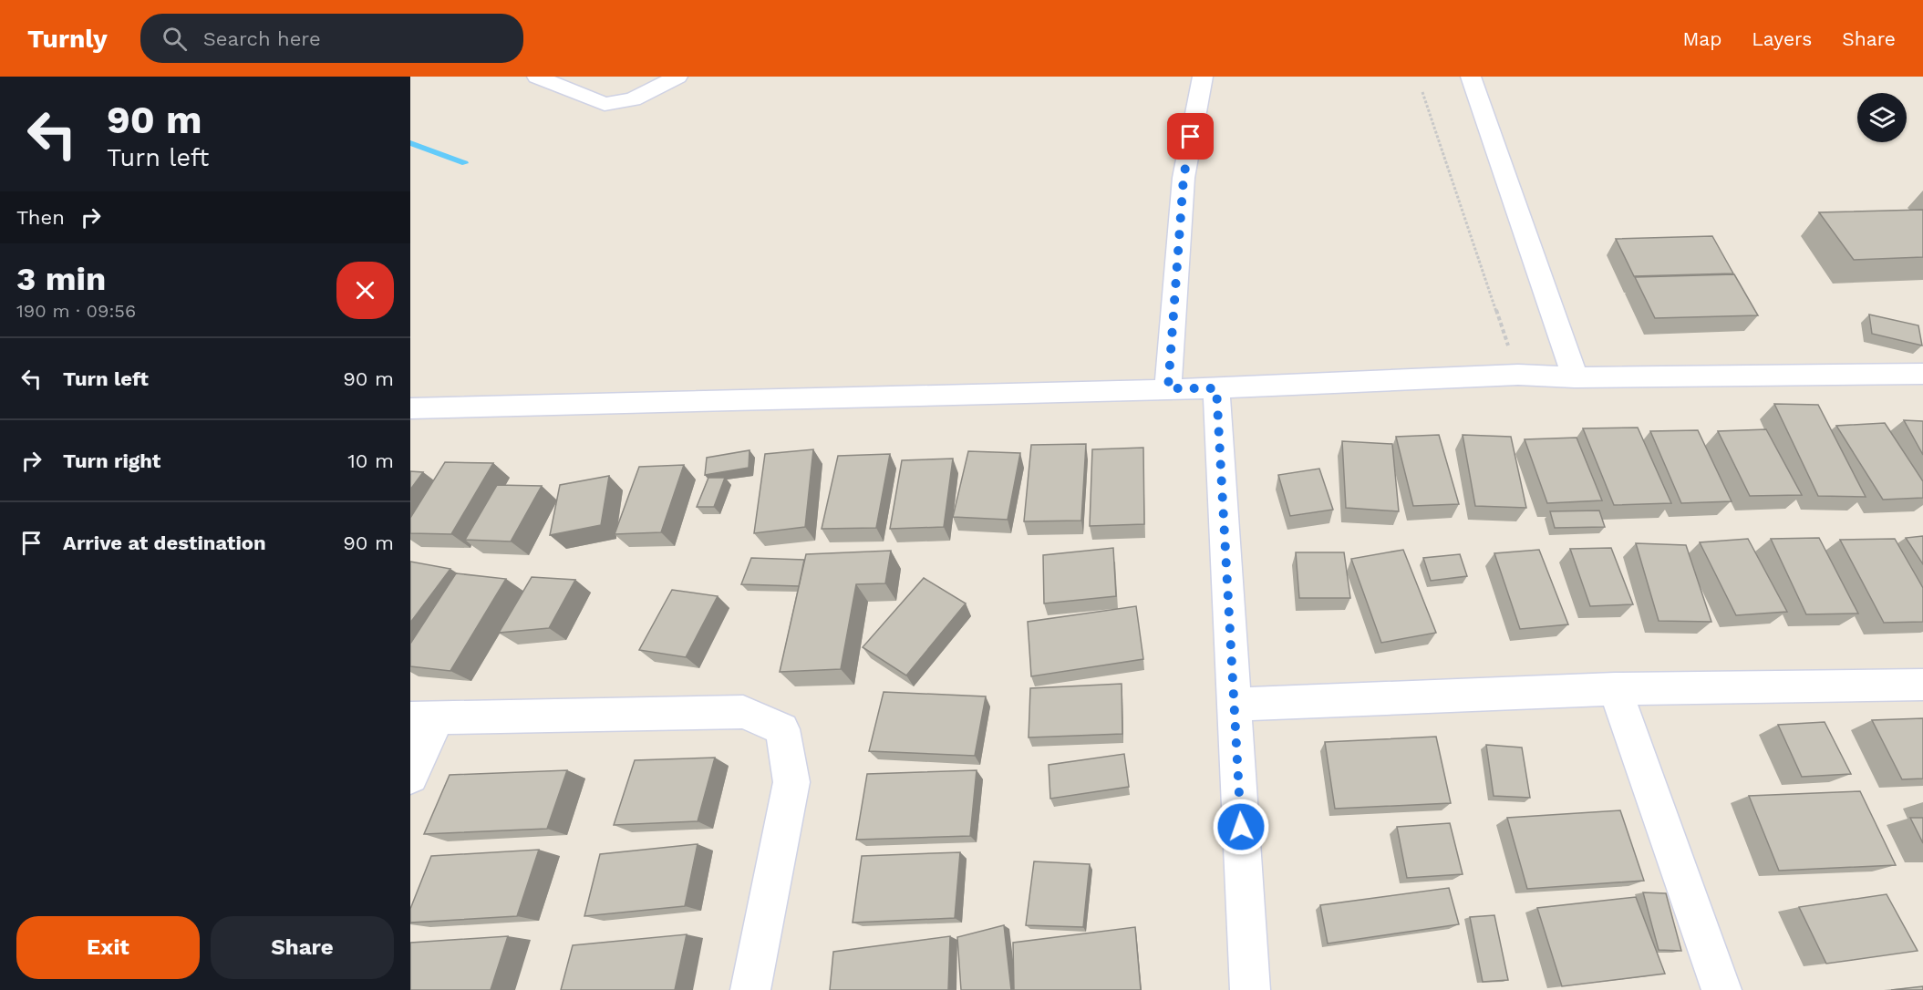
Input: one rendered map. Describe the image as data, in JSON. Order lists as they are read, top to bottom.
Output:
{
  "page": {
    "header": "Turnly",
    "search": "Search here",
    "nav": ["Map", "Layers", "Share"],
    "turn": ["90 m", "Turn left"],
    "then": "Then",
    "heading": ["3 min", "190 m · 09:56"],
    "list": [
      {
        "name": "Turn left",
        "value": "90 m"
      },
      {
        "name": "Turn right",
        "value": "10 m"
      },
      {
        "name": "Arrive at destination",
        "value": "90 m"
      }
    ],
    "buttons": ["Exit", "Share"]
  }
}
